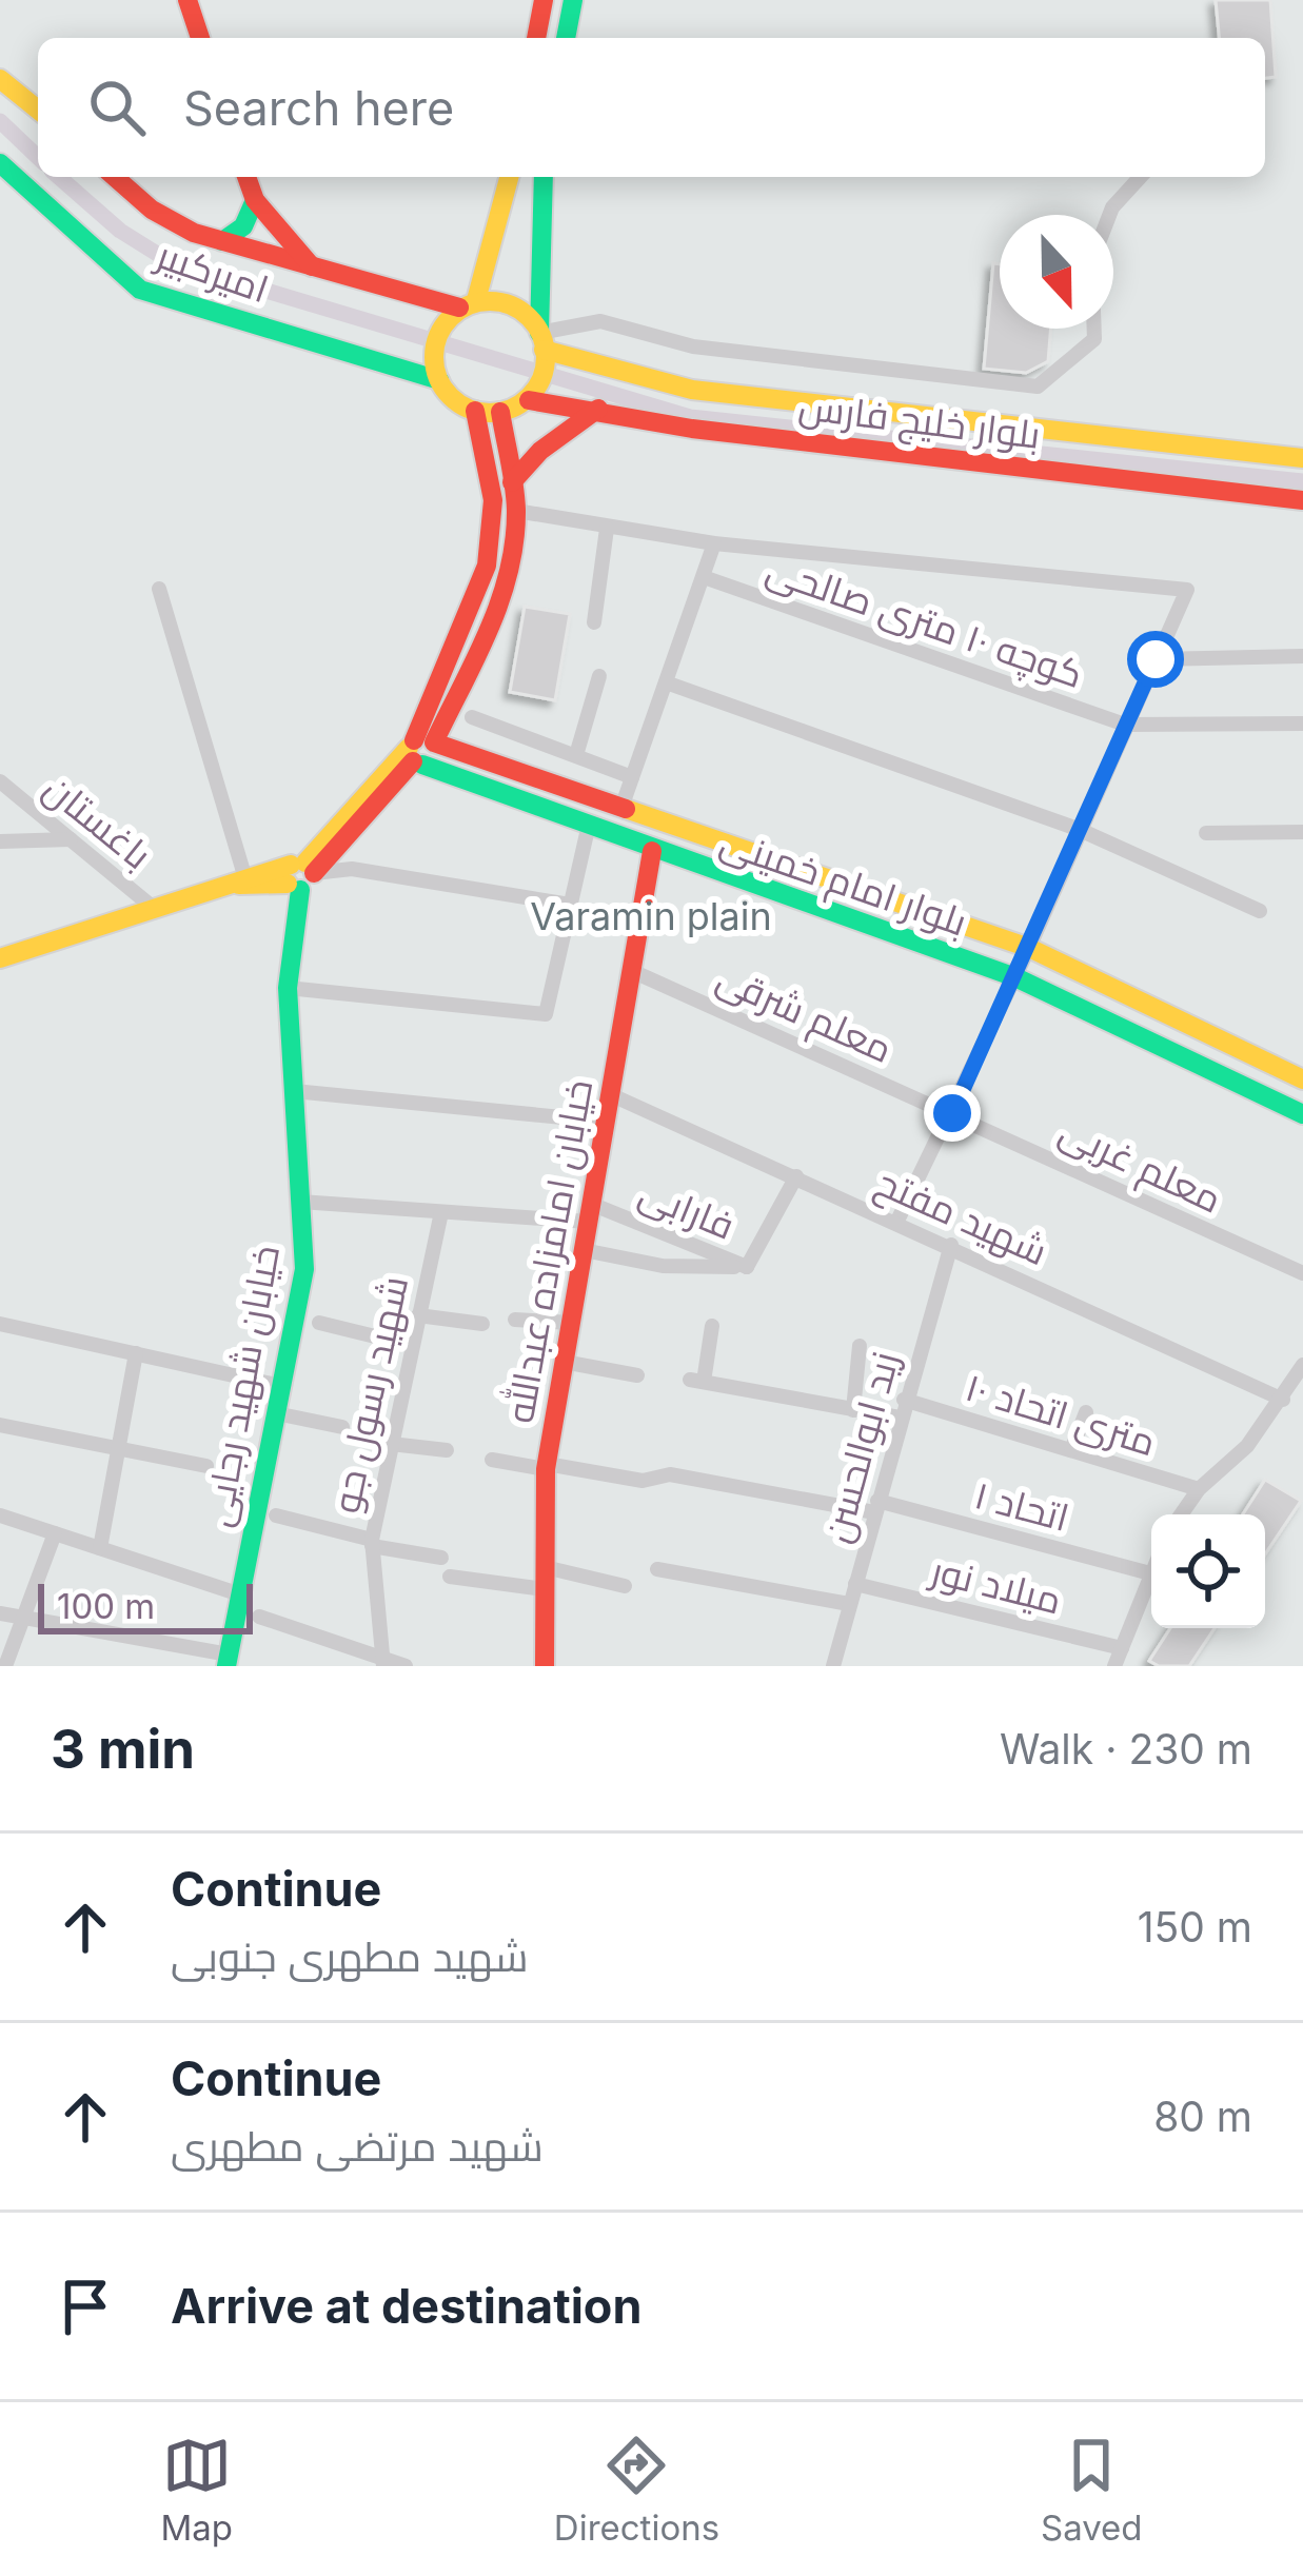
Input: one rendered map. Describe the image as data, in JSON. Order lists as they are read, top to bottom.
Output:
{
  "streets": {
    "main road": [
      "امیرکبیر",
      "بلوار خلیج فارس",
      "بلوار امام خمینی",
      "خیابان امامزاده عبدالله",
      "خیابان شهید رجایی"
    ],
    "street": [
      "کوچه ۱۰ متری صالحی",
      "باغستان",
      "معلم شرقی",
      "معلم غربی",
      "فارابی",
      "شهید مفتح",
      "شهید رسول جو",
      "۱۰ متری اتحاد",
      "زید ابوالحسن",
      "اتحاد ۱",
      "میلاد نور"
    ]
  },
  "crossings": [
    ["امیرکبیر", "بلوار خلیج فارس"],
    ["بلوار امام خمینی", "خیابان امامزاده عبدالله"],
    ["معلم شرقی", "معلم غربی"],
    ["معلم شرقی", "خیابان امامزاده عبدالله"],
    ["فارابی", "خیابان امامزاده عبدالله"],
    ["فارابی", "خیابان شهید رجایی"],
    ["فارابی", "شهید رسول جو"],
    ["شهید مفتح", "خیابان امامزاده عبدالله"],
    ["شهید مفتح", "زید ابوالحسن"],
    ["خیابان امامزاده عبدالله", "اتحاد ۱"],
    ["۱۰ متری اتحاد", "زید ابوالحسن"],
    ["زید ابوالحسن", "اتحاد ۱"],
    ["زید ابوالحسن", "میلاد نور"]
  ],
  "parks": ["Varamin plain"],
  "scale_bar": "100 m",
  "north": "bottom",
  "page": {
    "search": "Search here",
    "scale": "100 m",
    "heading": ["3 min", "Walk · 230 m"],
    "list": [
      ["Continue", "شهید مطهری جنوبی", "150 m"],
      ["Continue", "شهید مرتضی مطهری", "80 m"],
      "Arrive at destination"
    ],
    "nav": ["Map", "Directions", "Saved"]
  }
}
